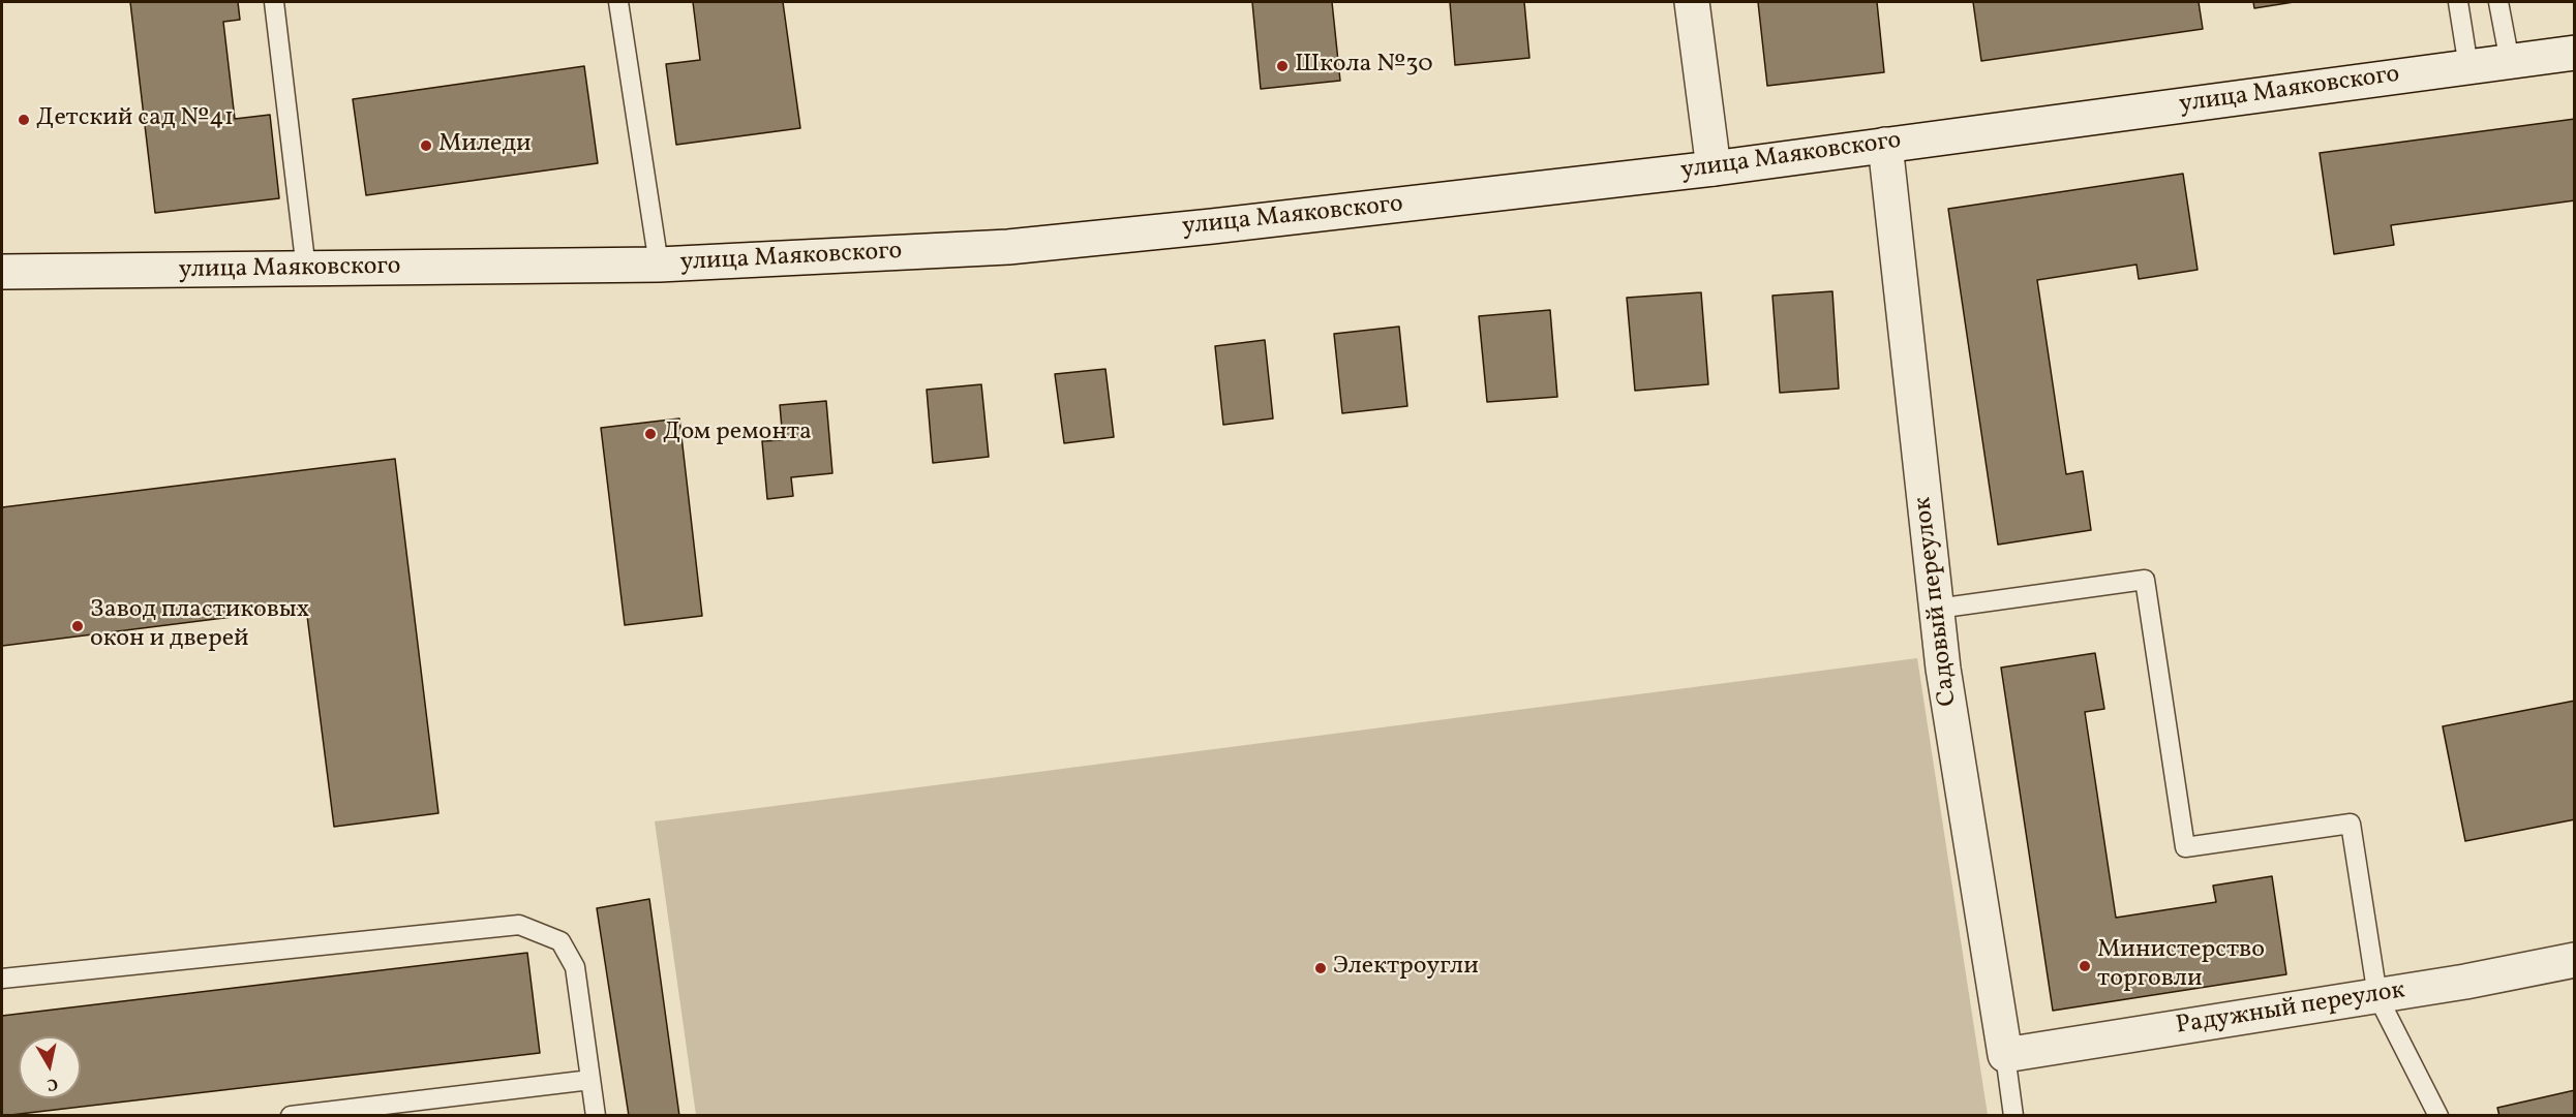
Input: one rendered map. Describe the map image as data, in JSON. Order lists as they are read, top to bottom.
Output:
{
  "streets": {
    "street": ["улица Маяковского", "Садовый переулок", "Радужный переулок"]
  },
  "crossings": [
    ["улица Маяковского", "Садовый переулок"],
    ["Садовый переулок", "Радужный переулок"]
  ],
  "places": [
    "Школа №30",
    "Детский сад №41",
    "Миледи",
    "Дом ремонта",
    "Завод пластиковых окон и дверей",
    "Министерство торговли",
    "Электроугли"
  ],
  "north": "bottom"
}
